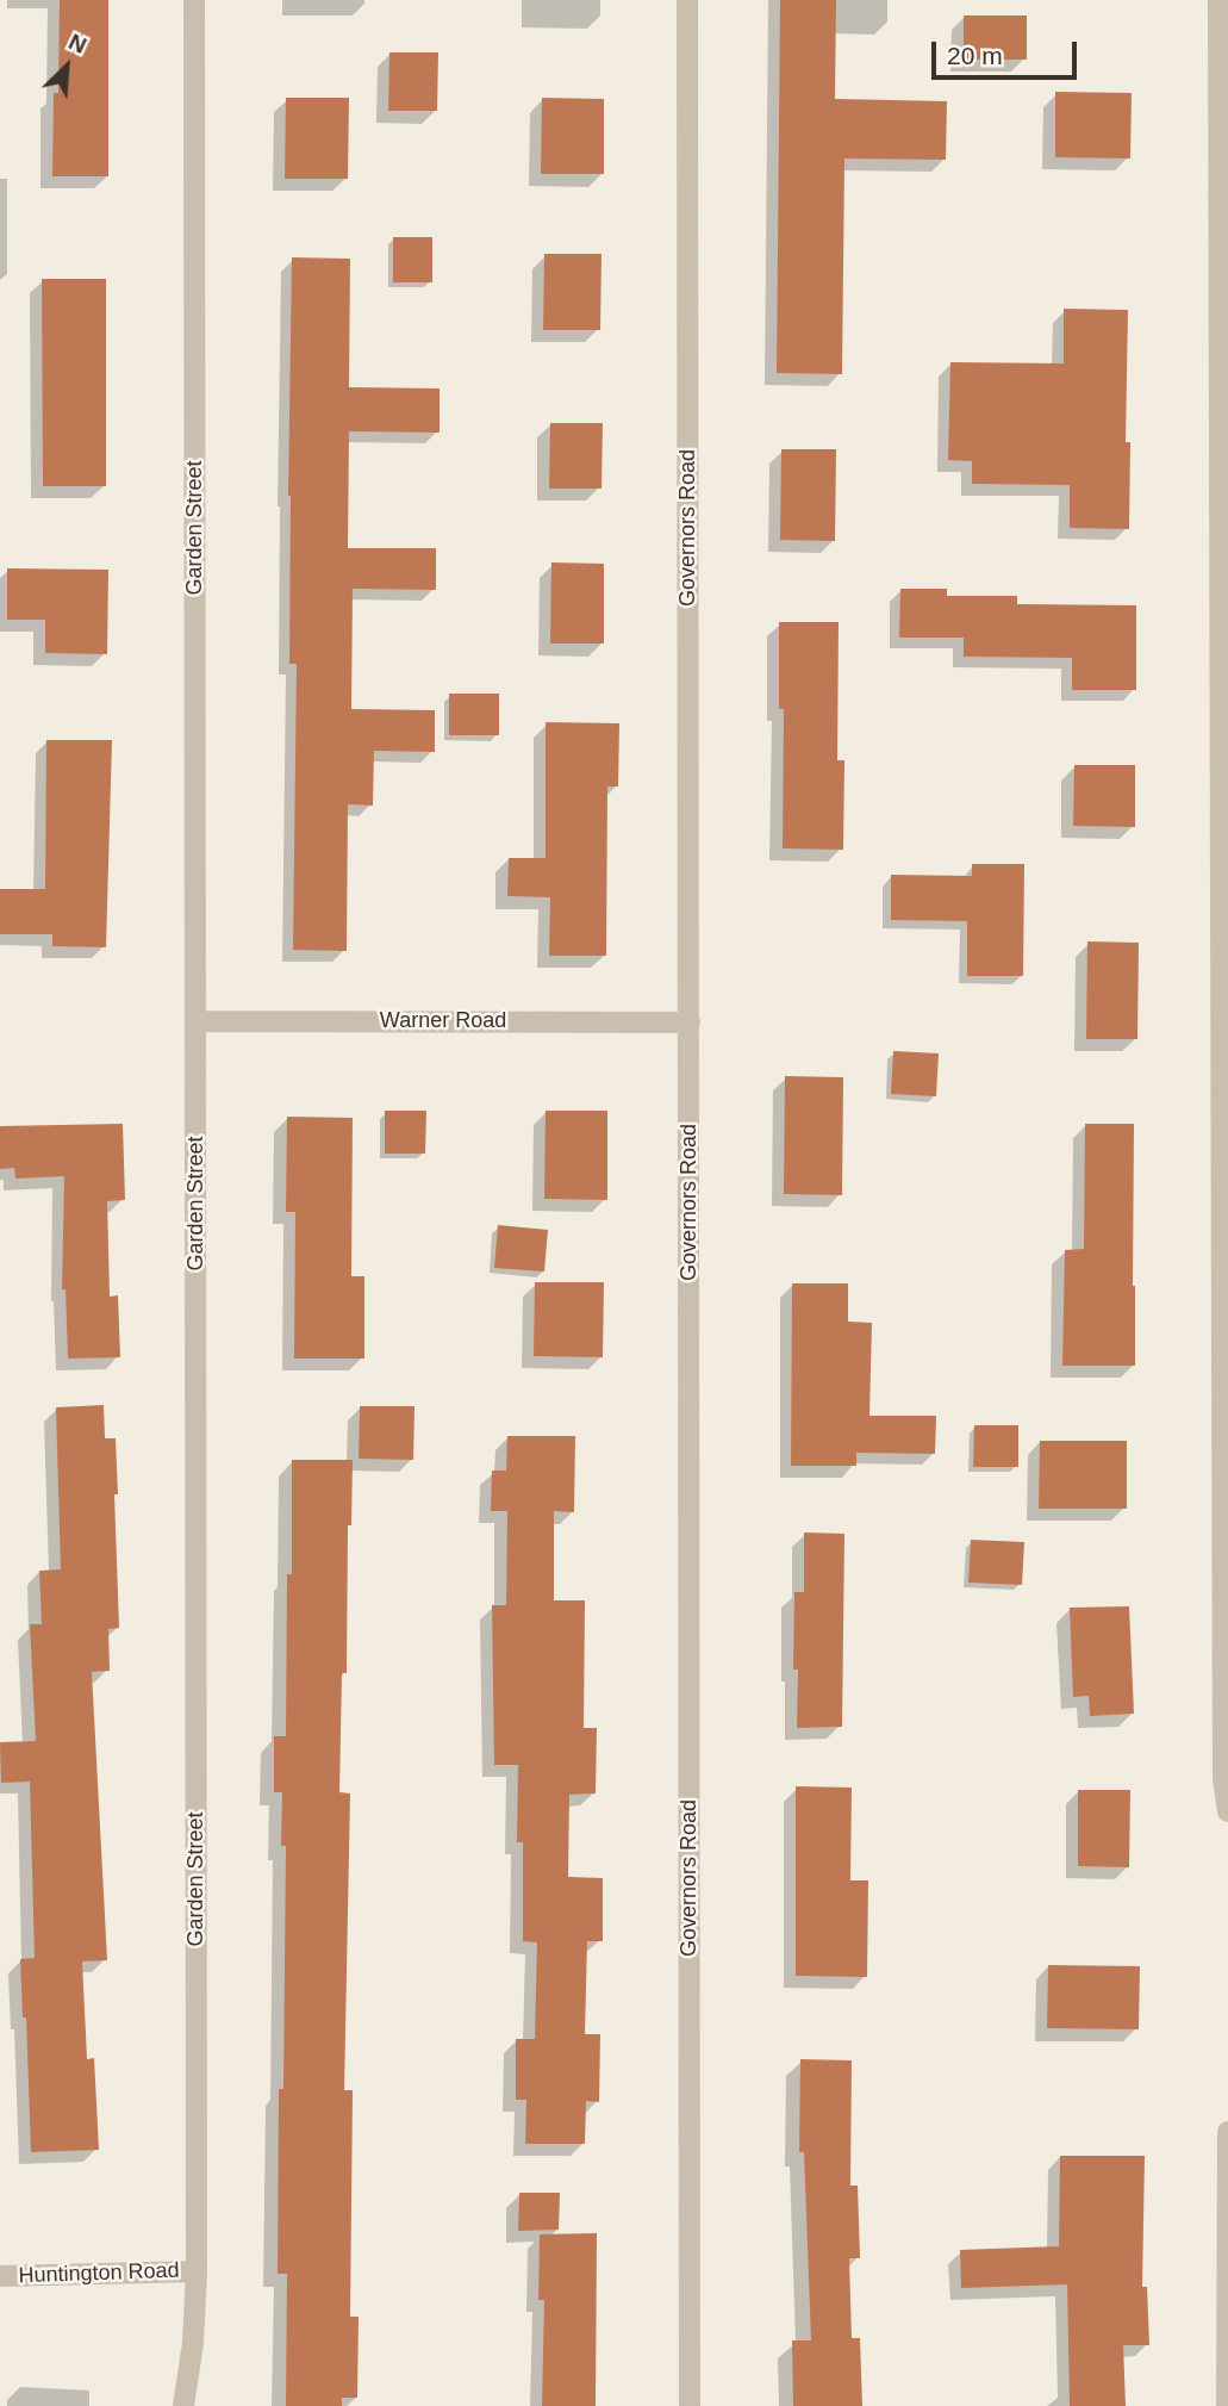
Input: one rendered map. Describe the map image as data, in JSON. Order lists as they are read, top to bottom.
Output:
{
  "streets": {
    "street": [
      "Garden Street",
      "Governors Road",
      "Warner Road",
      "Huntington Road"
    ]
  },
  "crossings": [
    ["Garden Street", "Warner Road"],
    ["Garden Street", "Huntington Road"],
    ["Governors Road", "Warner Road"]
  ],
  "scale_bar": "20 m",
  "north": "top right"
}
